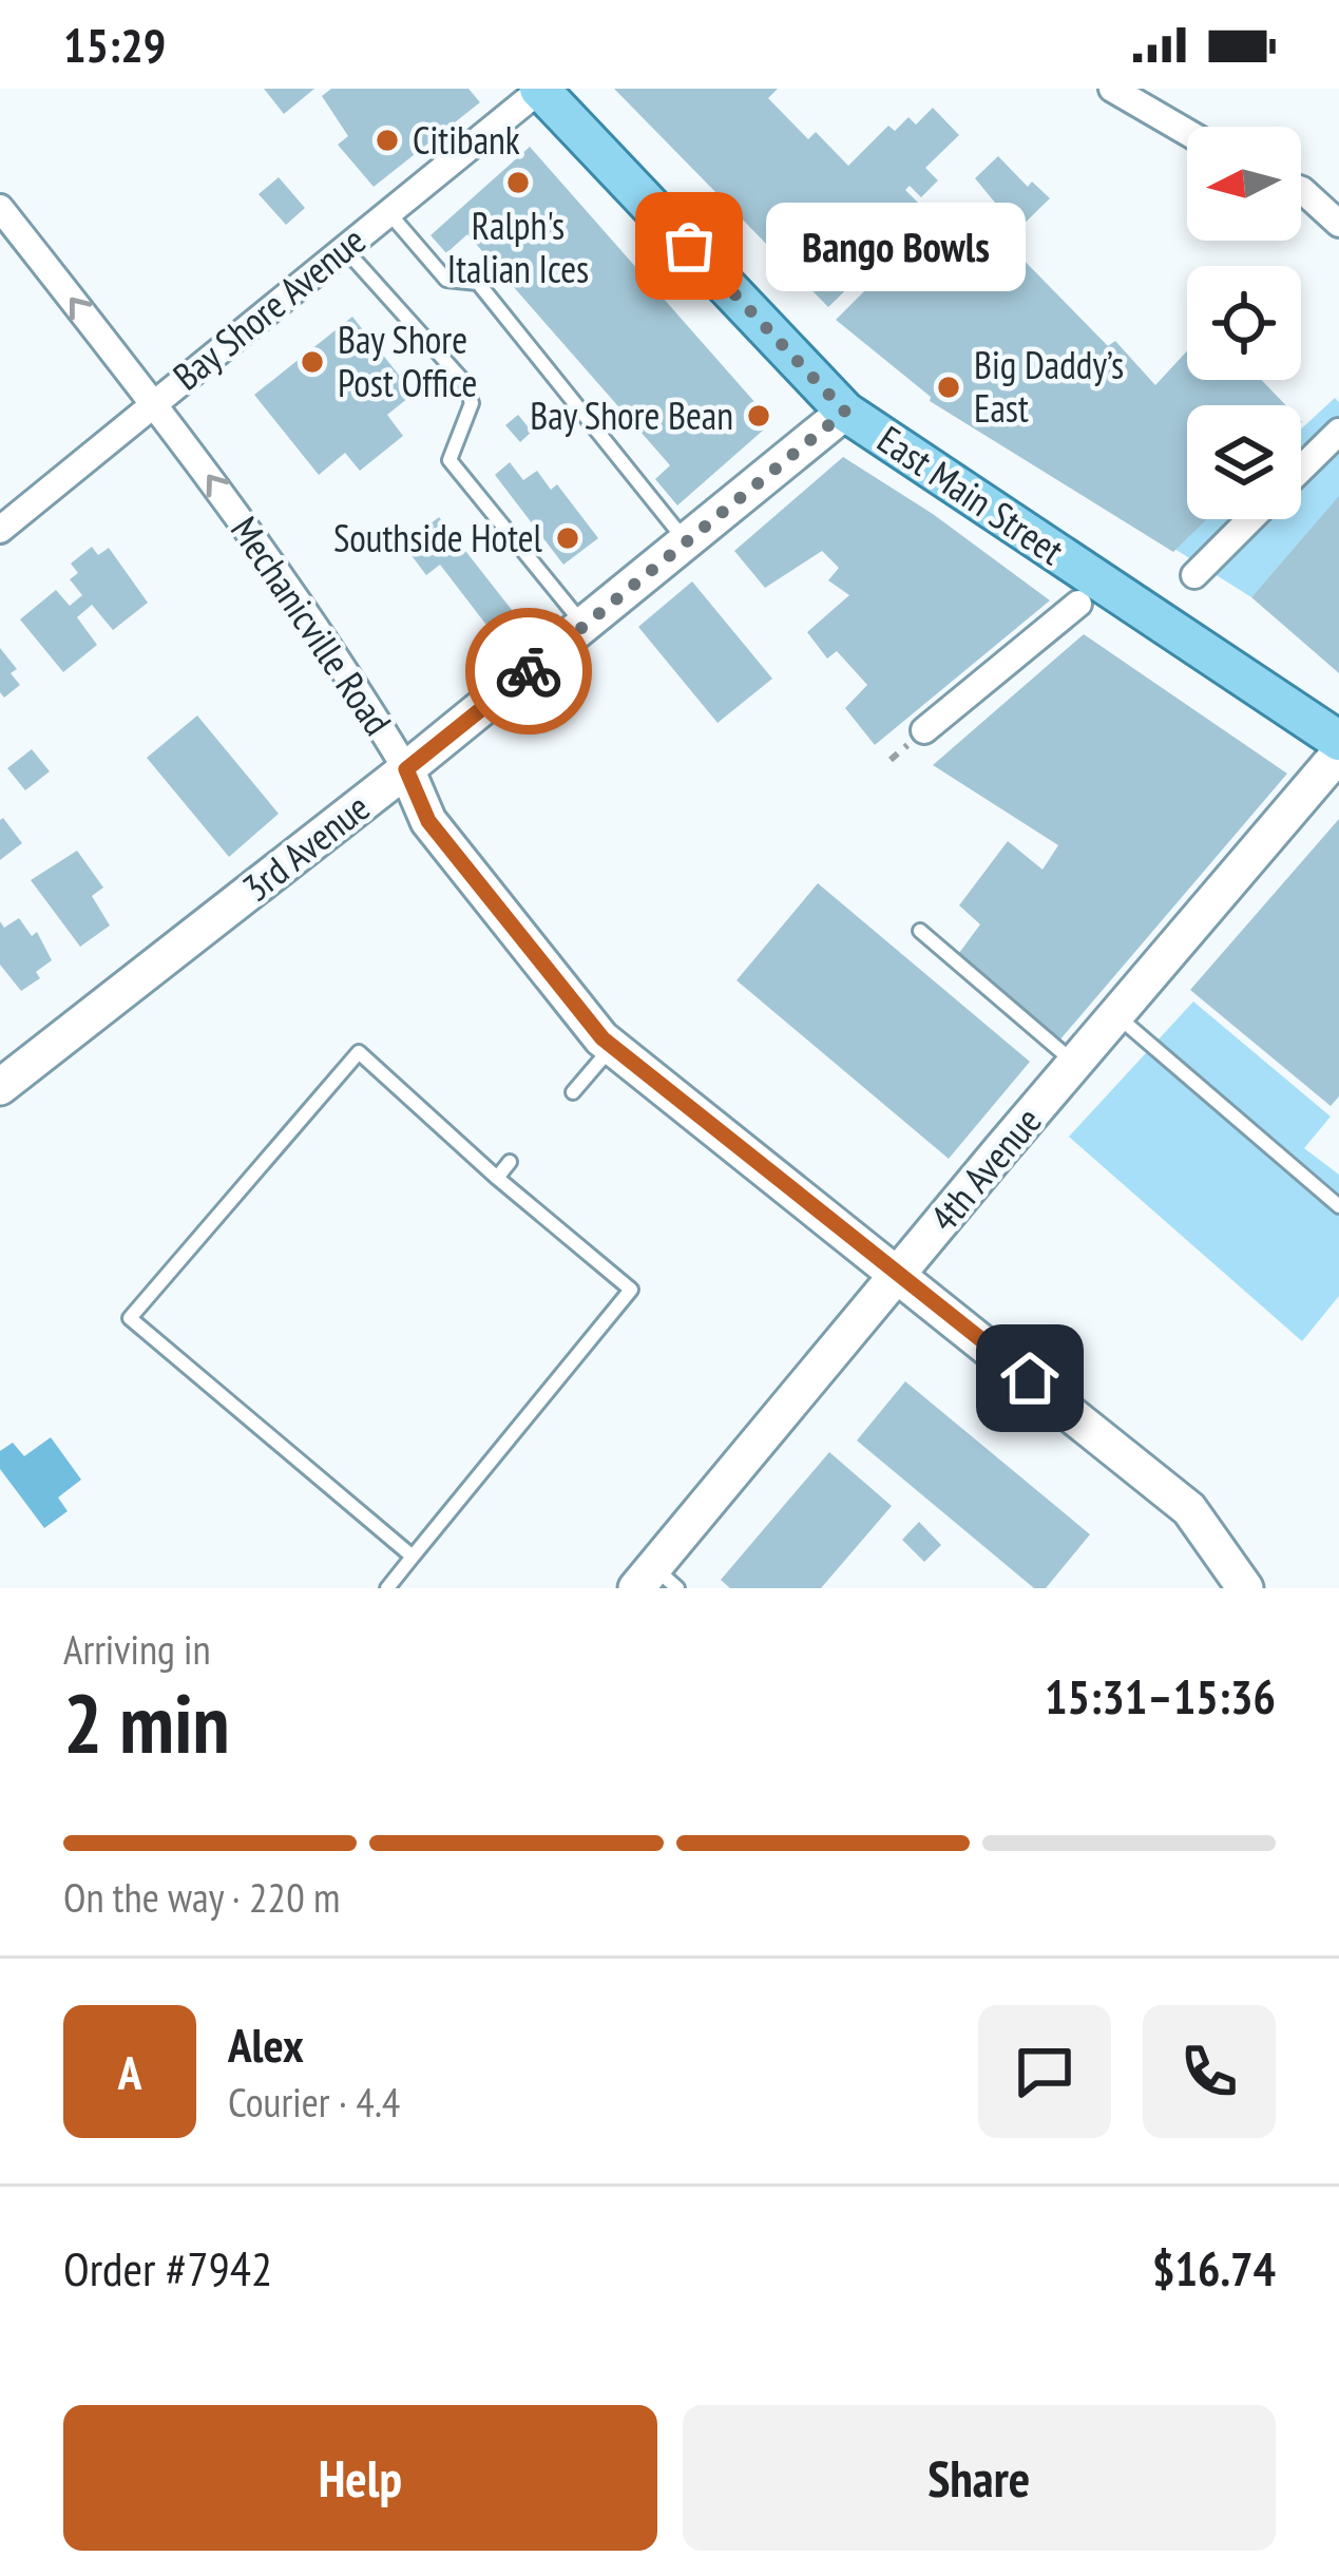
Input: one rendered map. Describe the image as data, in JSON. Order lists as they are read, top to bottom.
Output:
{
  "streets": {
    "main road": ["East Main Street"],
    "street": [
      "Bay Shore Avenue",
      "Mechanicville Road",
      "3rd Avenue",
      "4th Avenue"
    ]
  },
  "crossings": [
    ["Bay Shore Avenue", "East Main Street"],
    ["Bay Shore Avenue", "Mechanicville Road"],
    ["East Main Street", "3rd Avenue"],
    ["Mechanicville Road", "3rd Avenue"],
    ["Mechanicville Road", "4th Avenue"]
  ],
  "one_way": ["Mechanicville Road"],
  "places": [
    "Citibank",
    "Ralph's Italian Ices",
    "Bango Bowls",
    "Bay Shore Post Office",
    "Big Daddy’s East",
    "Bay Shore Bean",
    "Southside Hotel"
  ],
  "north": "left",
  "page": {
    "status": "15:29",
    "bubble": "Bango Bowls",
    "heading": ["2 min", "Arriving in", "15:31–15:36"],
    "panel": [
      "Alex",
      "Courier · 4.4",
      "Order #7942",
      "$16.74"
    ],
    "bar": "On the way · 220 m",
    "round": "A",
    "buttons": ["Help", "Share"]
  }
}
